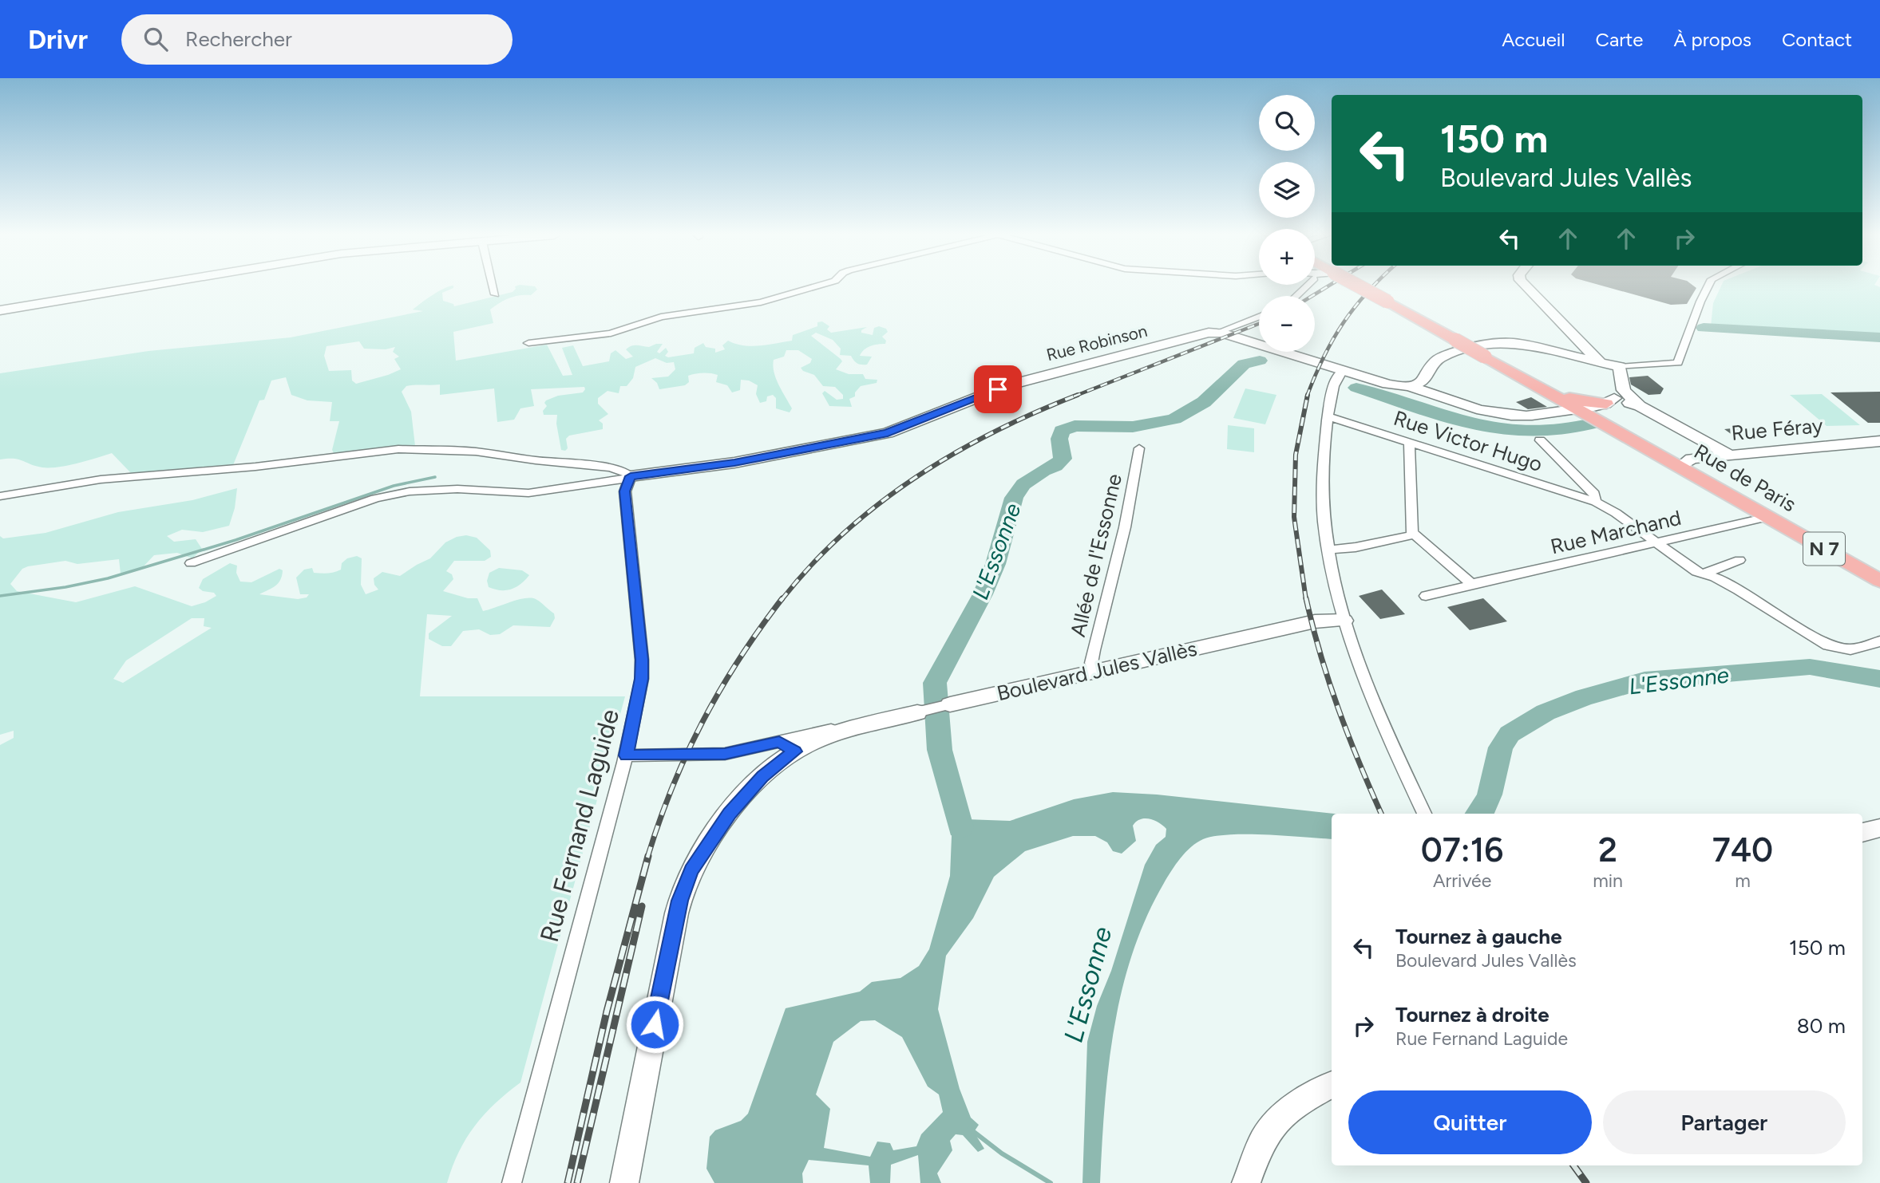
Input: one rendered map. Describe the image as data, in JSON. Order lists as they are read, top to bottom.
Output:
{
  "streets": {
    "main road": ["Rue de Paris", "N 7"],
    "street": [
      "Rue Robinson",
      "Rue Féray",
      "Rue Victor Hugo",
      "Rue Marchand",
      "Allée de l'Essonne",
      "Boulevard Jules Vallès",
      "Rue Fernand Laguide"
    ]
  },
  "crossings": [
    ["Rue Robinson", "Rue de Paris"],
    ["Rue Robinson", "N 7"],
    ["Rue Robinson", "Rue Fernand Laguide"],
    ["Rue Féray", "Rue de Paris"],
    ["Rue de Paris", "Rue Marchand"],
    ["Rue de Paris", "N 7"],
    ["Allée de l'Essonne", "Boulevard Jules Vallès"],
    ["Boulevard Jules Vallès", "Rue Fernand Laguide"]
  ],
  "water": ["L'Essonne"],
  "page": {
    "header": "Drivr",
    "search": "Rechercher",
    "nav": [
      "Accueil",
      "Carte",
      "À propos",
      "Contact"
    ],
    "map_buttons": ["+", "−"],
    "turn": ["150 m", "Boulevard Jules Vallès"],
    "eta": [
      "07:16",
      "Arrivée",
      "2",
      "min",
      "740",
      "m"
    ],
    "list": [
      {
        "name": "Tournez à gauche",
        "note": "Boulevard Jules Vallès",
        "value": "150 m"
      },
      {
        "name": "Tournez à droite",
        "note": "Rue Fernand Laguide",
        "value": "80 m"
      }
    ],
    "buttons": ["Quitter", "Partager"]
  }
}
